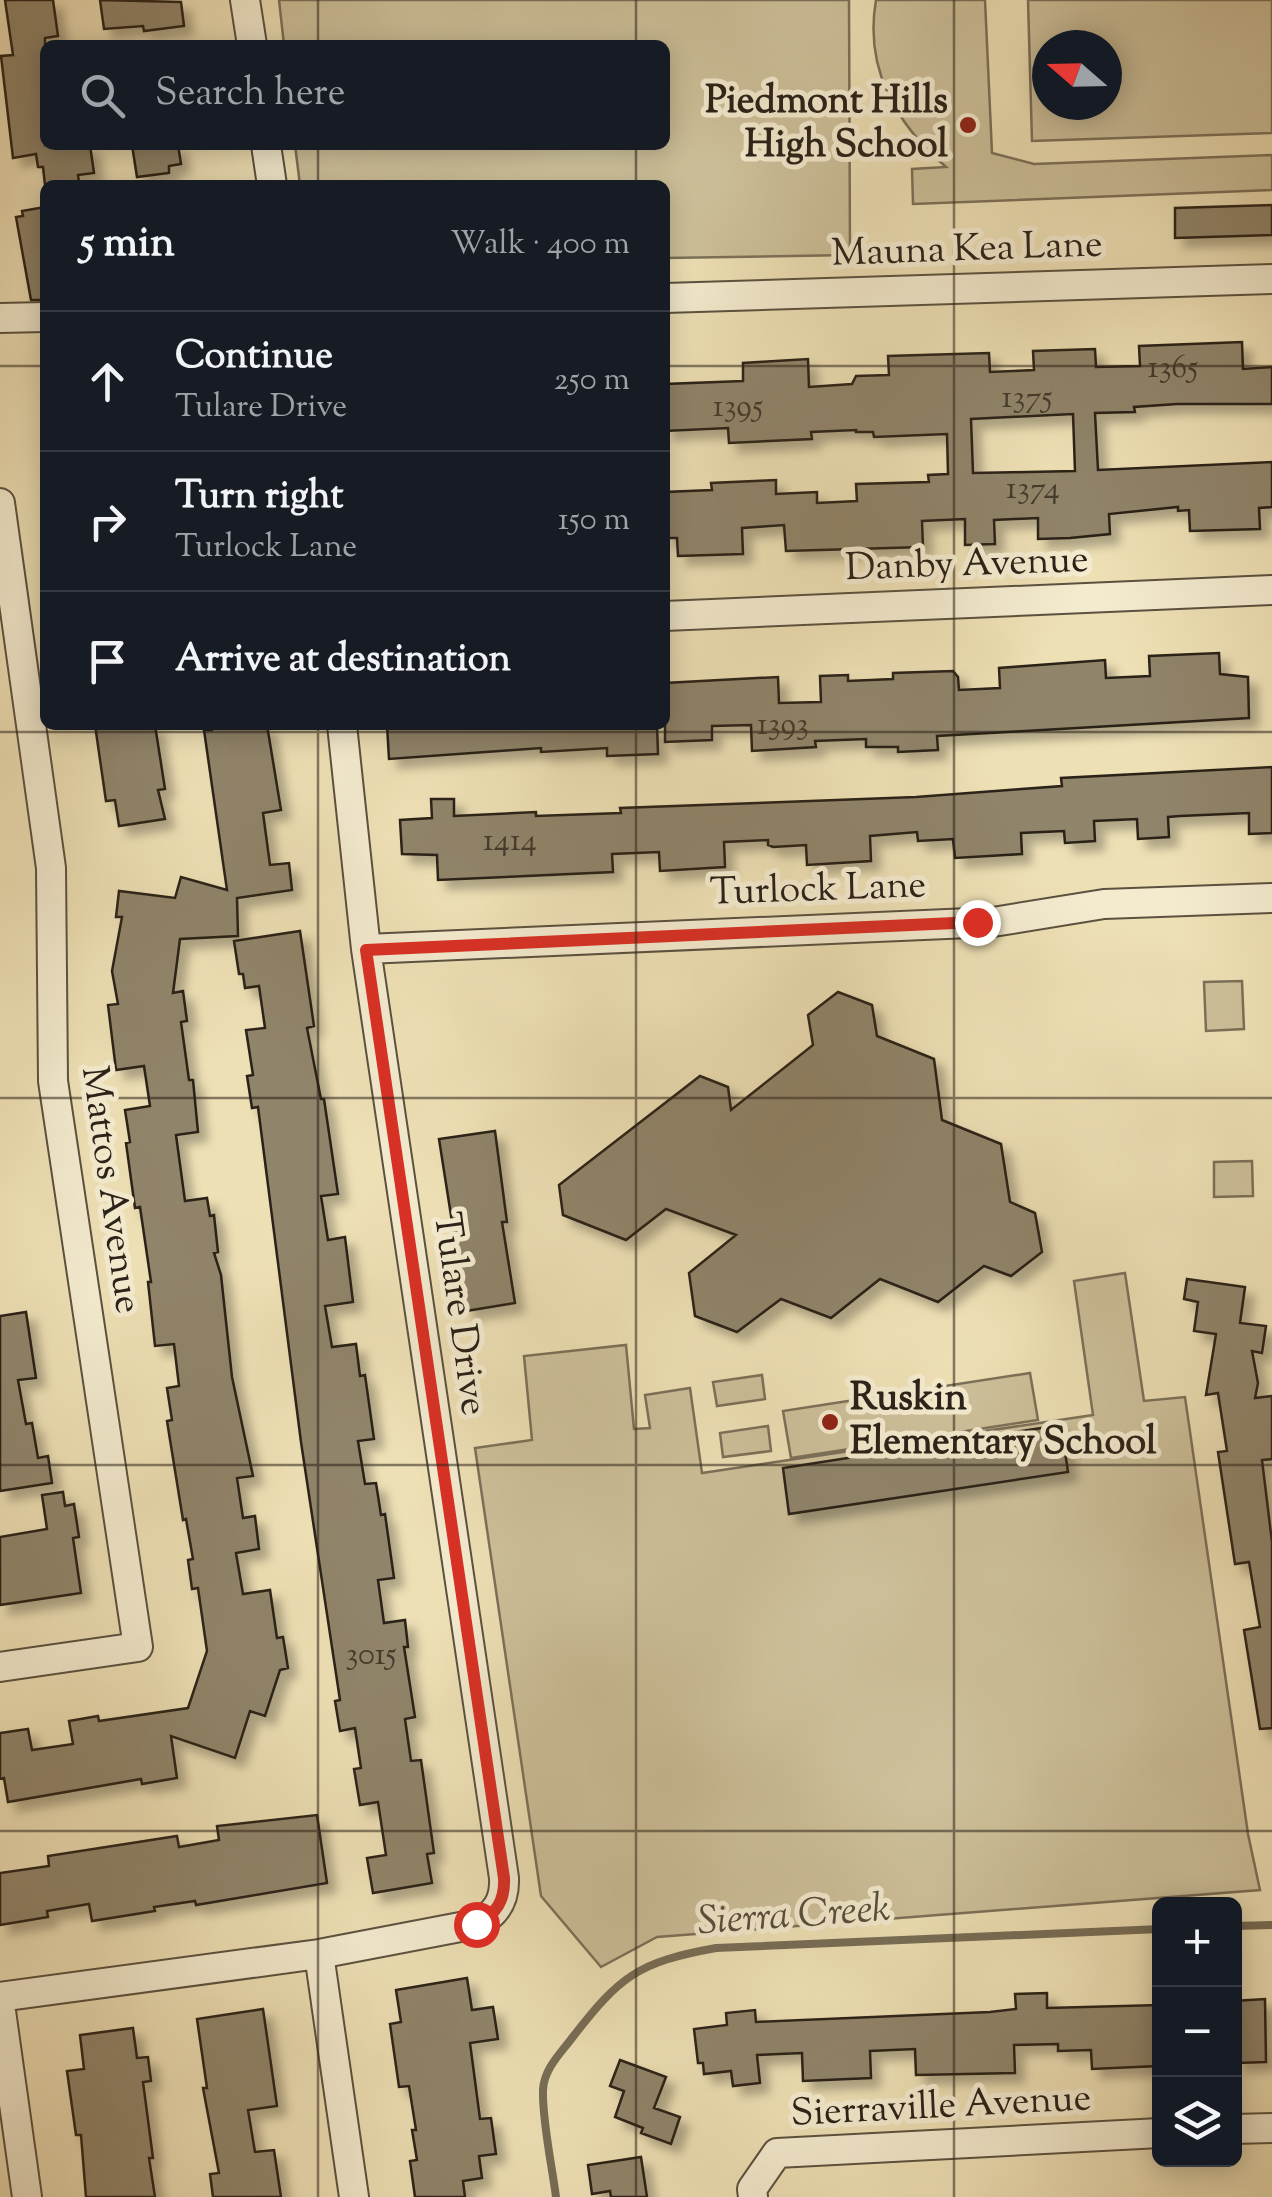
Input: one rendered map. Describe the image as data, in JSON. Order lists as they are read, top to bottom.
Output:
{
  "streets": {
    "street": [
      "Mauna Kea Lane",
      "Danby Avenue",
      "Turlock Lane",
      "Mattos Avenue",
      "Tulare Drive",
      "Sierraville Avenue"
    ]
  },
  "crossings": [
    ["Turlock Lane", "Tulare Drive"]
  ],
  "water": ["Sierra Creek"],
  "places": ["Piedmont Hills High School", "Ruskin Elementary School"],
  "house_numbers": [
    "1365",
    "1375",
    "1395",
    "1374",
    "1393",
    "1414",
    "3015"
  ],
  "north": "left",
  "page": {
    "search": "Search here",
    "heading": ["5 min", "Walk · 400 m"],
    "list": [
      ["Continue", "Tulare Drive", "250 m"],
      ["Turn right", "Turlock Lane", "150 m"],
      "Arrive at destination"
    ],
    "map_buttons": ["+", "−"]
  }
}
